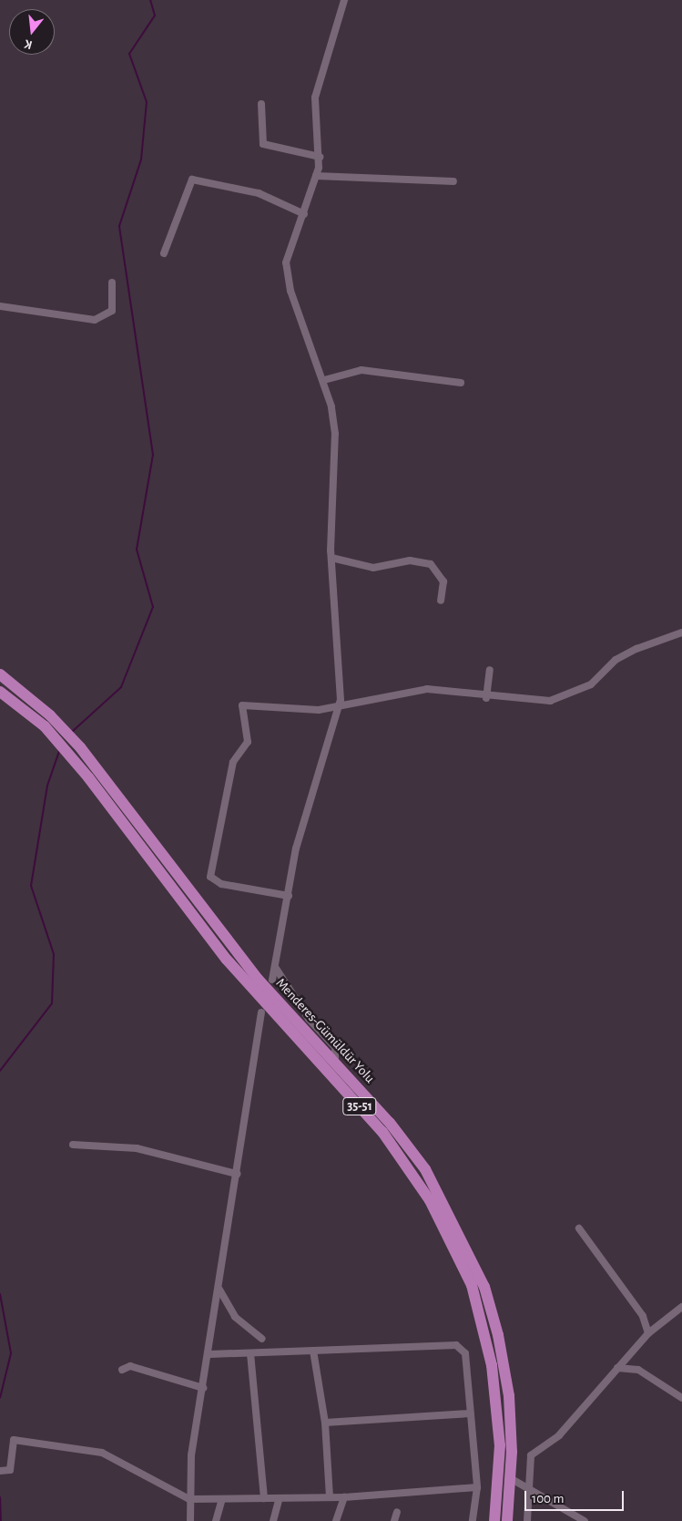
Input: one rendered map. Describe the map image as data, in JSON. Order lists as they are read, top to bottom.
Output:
{
  "streets": {
    "main road": ["Menderes-Gümüldür Yolu", "35-51"]
  },
  "crossings": [
    ["Menderes-Gümüldür Yolu", "35-51"]
  ],
  "scale_bar": "100 m",
  "north": "bottom"
}
